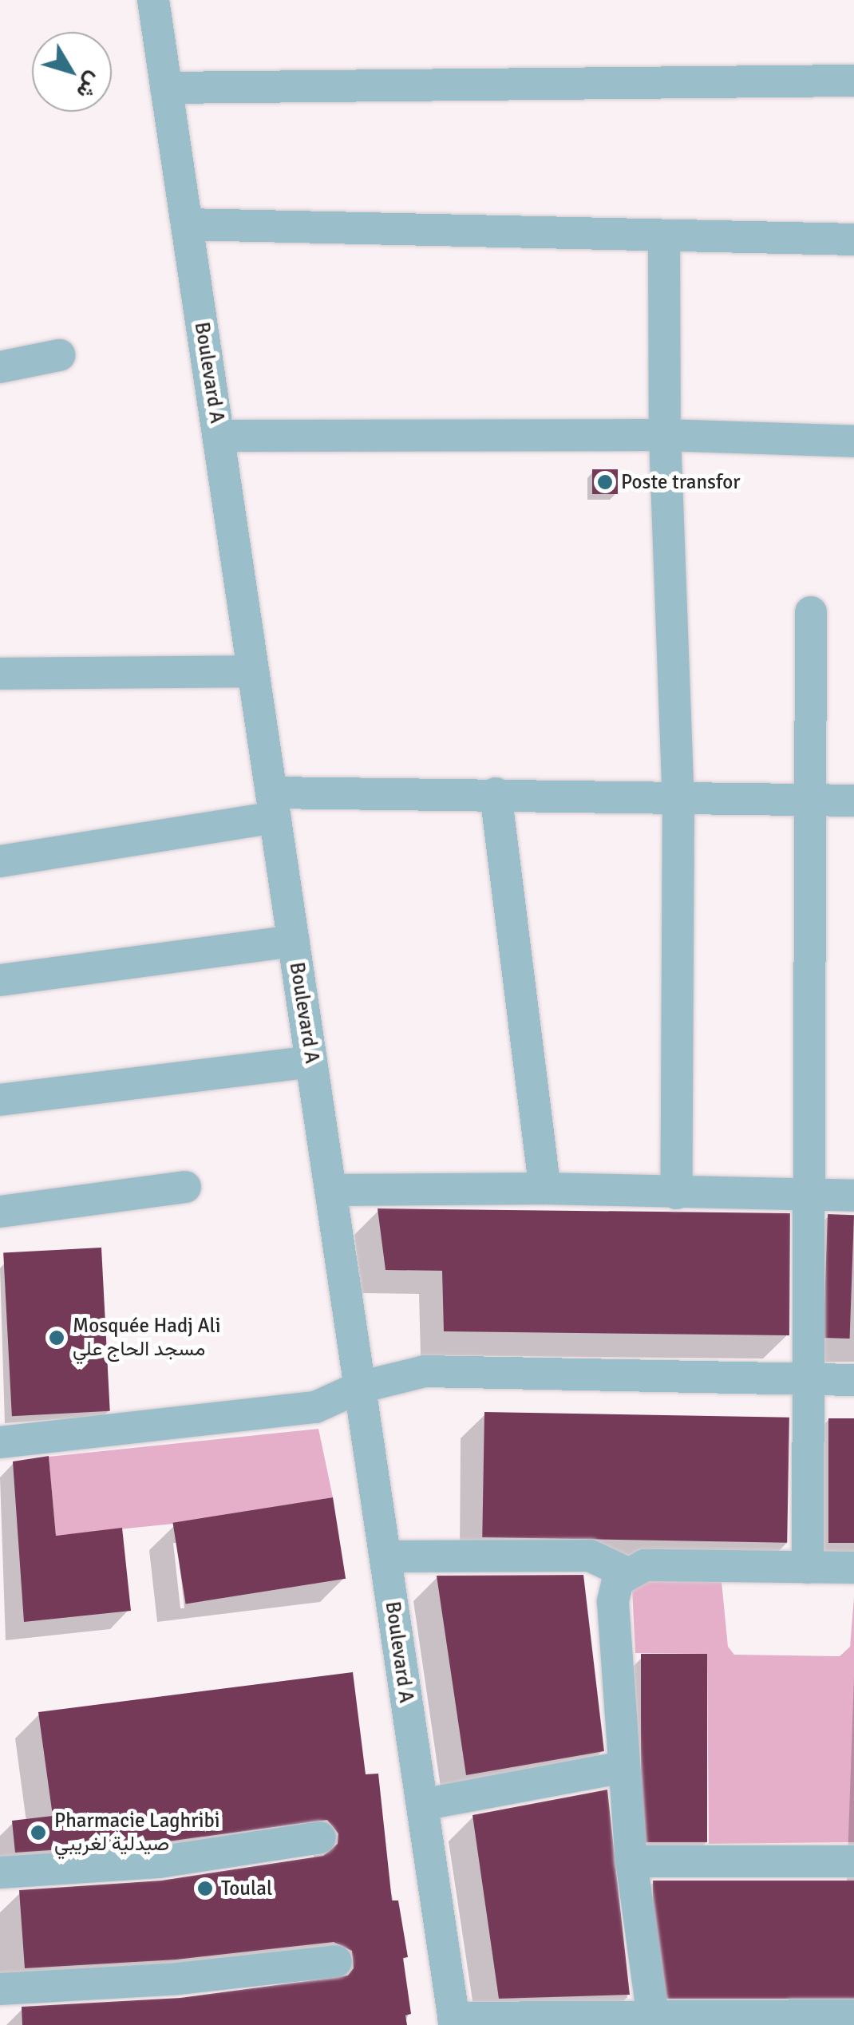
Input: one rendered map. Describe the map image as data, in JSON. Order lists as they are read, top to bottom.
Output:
{
  "streets": {
    "street": ["Boulevard A"]
  },
  "places": [
    "Poste transfor",
    "Mosquée Hadj Ali مسجد الحاج علي",
    "Pharmacie Laghribi صيدلية لغريبي",
    "Toulal"
  ],
  "north": "bottom right"
}
